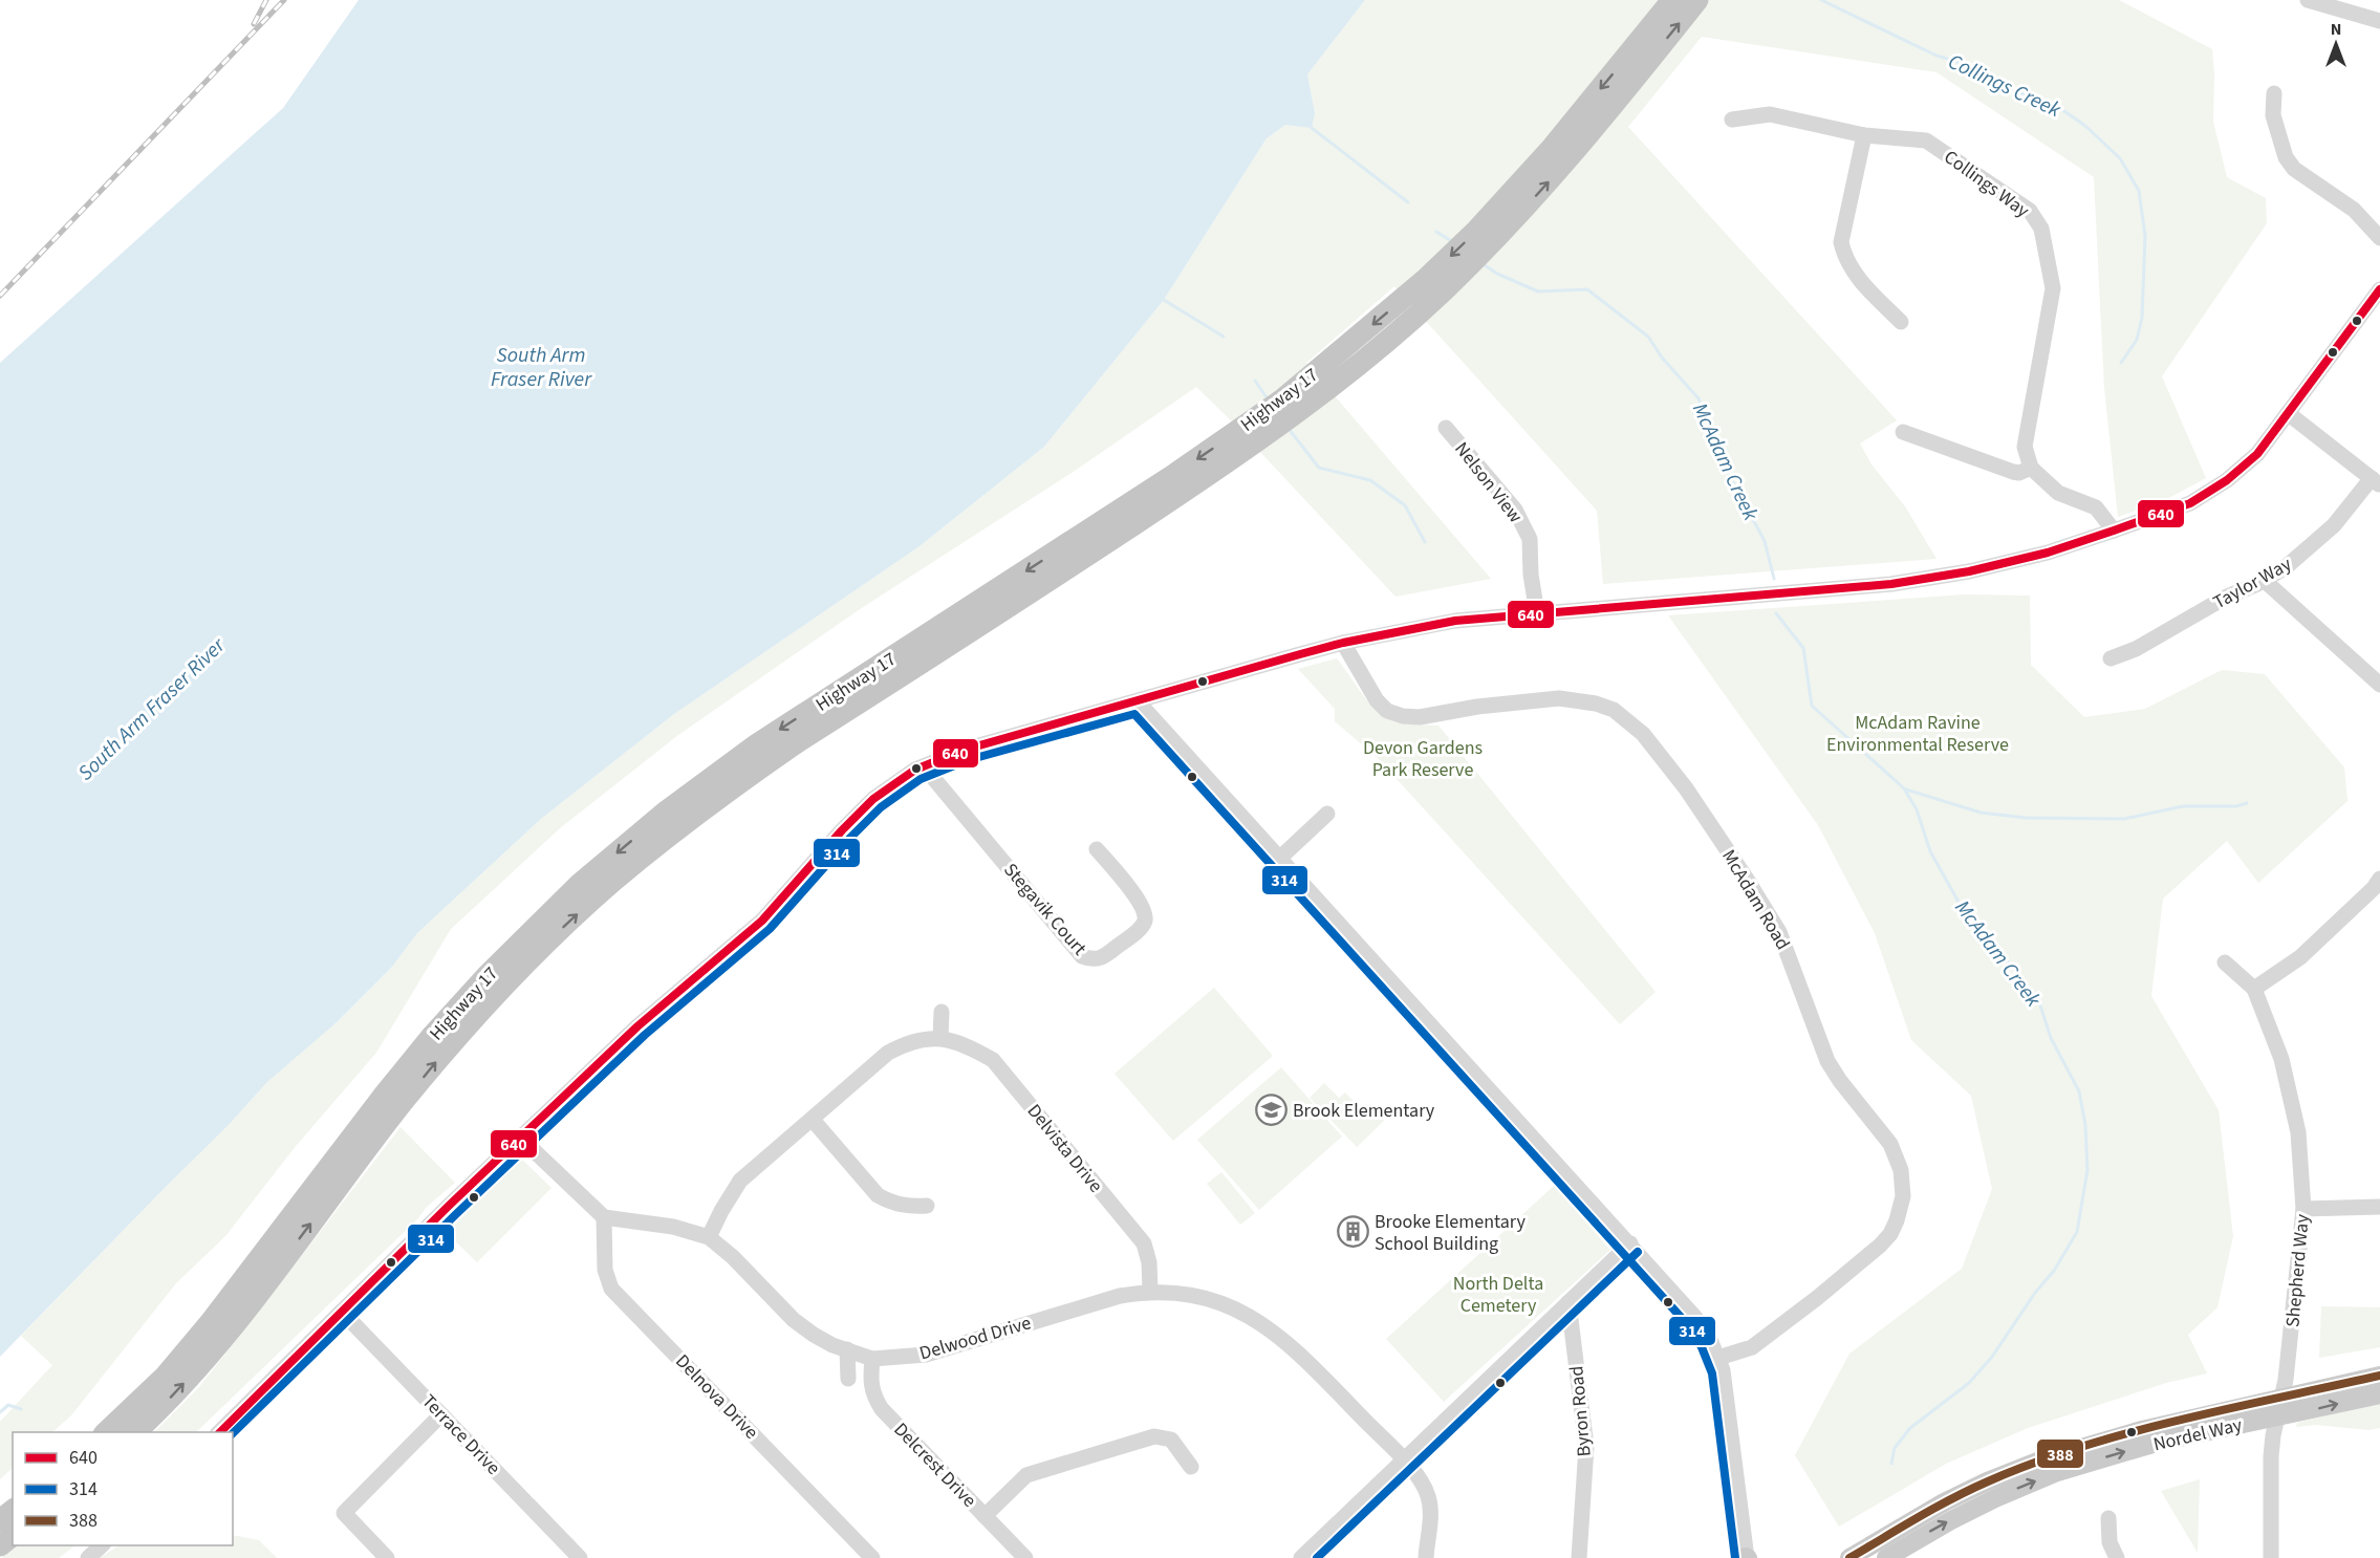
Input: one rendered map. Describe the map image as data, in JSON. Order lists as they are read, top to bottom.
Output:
{
  "streets": {
    "highway": ["Highway 17"],
    "main road": ["Nordel Way"],
    "street": [
      "Collings Way",
      "Nelson View",
      "Taylor Way",
      "McAdam Road",
      "Stegavik Court",
      "Delvista Drive",
      "Shepherd Way",
      "Delwood Drive",
      "Delnova Drive",
      "Byron Road",
      "Terrace Drive",
      "Delcrest Drive"
    ]
  },
  "crossings": [
    ["Delvista Drive", "Delwood Drive"],
    ["Shepherd Way", "Nordel Way"],
    ["Delwood Drive", "Delnova Drive"],
    ["Delwood Drive", "Delcrest Drive"]
  ],
  "water": ["Collings Creek", "South Arm Fraser River", "McAdam Creek"],
  "parks": ["McAdam Ravine Environmental Reserve", "Devon Gardens Park Reserve", "North Delta Cemetery"],
  "places": {
    "school or university": ["Brook Elementary"],
    "building": ["Brooke Elementary School Building"]
  },
  "lines": ["transit line 640", "transit line 314", "transit line 388"],
  "legend": ["640", "314", "388"],
  "north": "top"
}
